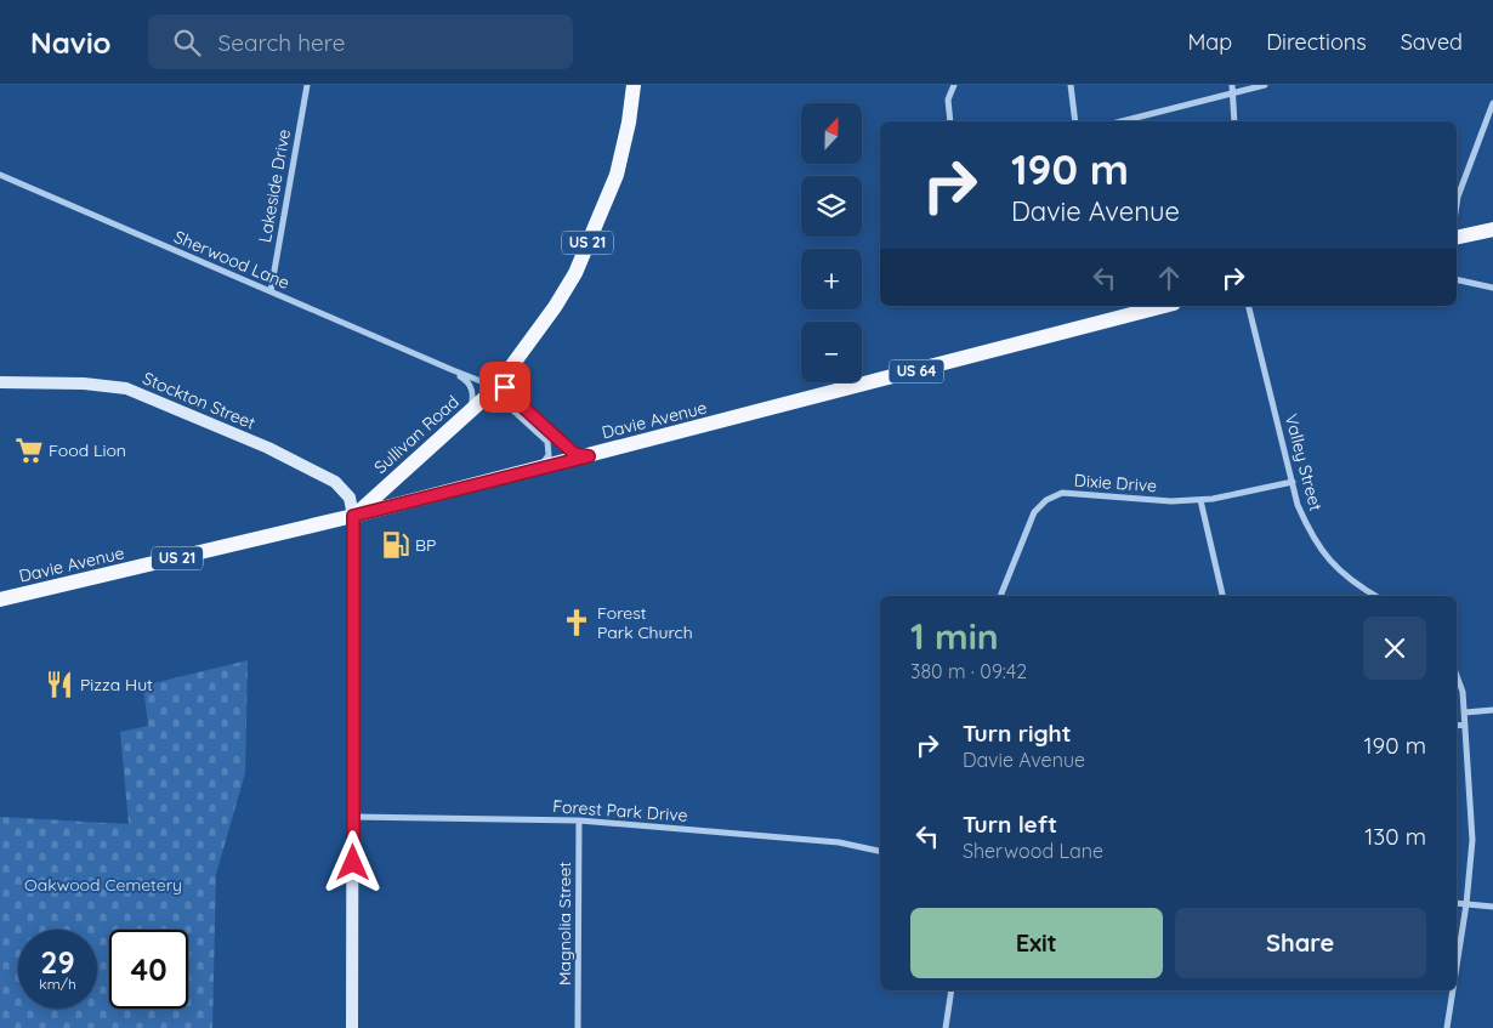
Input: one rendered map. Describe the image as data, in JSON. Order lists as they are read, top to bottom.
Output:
{
  "streets": {
    "main road": [
      "US 21",
      "US 64",
      "Davie Avenue",
      "Sullivan Road"
    ],
    "street": [
      "Lakeside Drive",
      "Sherwood Lane",
      "Stockton Street",
      "Valley Street",
      "Dixie Drive",
      "Forest Park Drive",
      "Magnolia Street"
    ]
  },
  "crossings": [
    ["Lakeside Drive", "Sherwood Lane"],
    ["Sherwood Lane", "Sullivan Road"],
    ["Stockton Street", "Davie Avenue"],
    ["Stockton Street", "Sullivan Road"],
    ["Davie Avenue", "Sullivan Road"],
    ["Valley Street", "Dixie Drive"],
    ["Forest Park Drive", "Magnolia Street"]
  ],
  "parks": ["Oakwood Cemetery"],
  "places": {
    "supermarket": ["Food Lion"],
    "fuel station": ["BP"],
    "church": ["Forest Park Church"],
    "restaurant": ["Pizza Hut"]
  },
  "north": "top",
  "page": {
    "header": "Navio",
    "search": "Search here",
    "nav": ["Map", "Directions", "Saved"],
    "map_buttons": ["+", "−"],
    "turn": ["190 m", "Davie Avenue"],
    "heading": ["1 min", "380 m · 09:42"],
    "list": [
      {
        "name": "Turn right",
        "note": "Davie Avenue",
        "value": "190 m"
      },
      {
        "name": "Turn left",
        "note": "Sherwood Lane",
        "value": "130 m"
      }
    ],
    "buttons": ["Exit", "Share"],
    "speed": "29 km/h",
    "limit": "40"
  }
}
